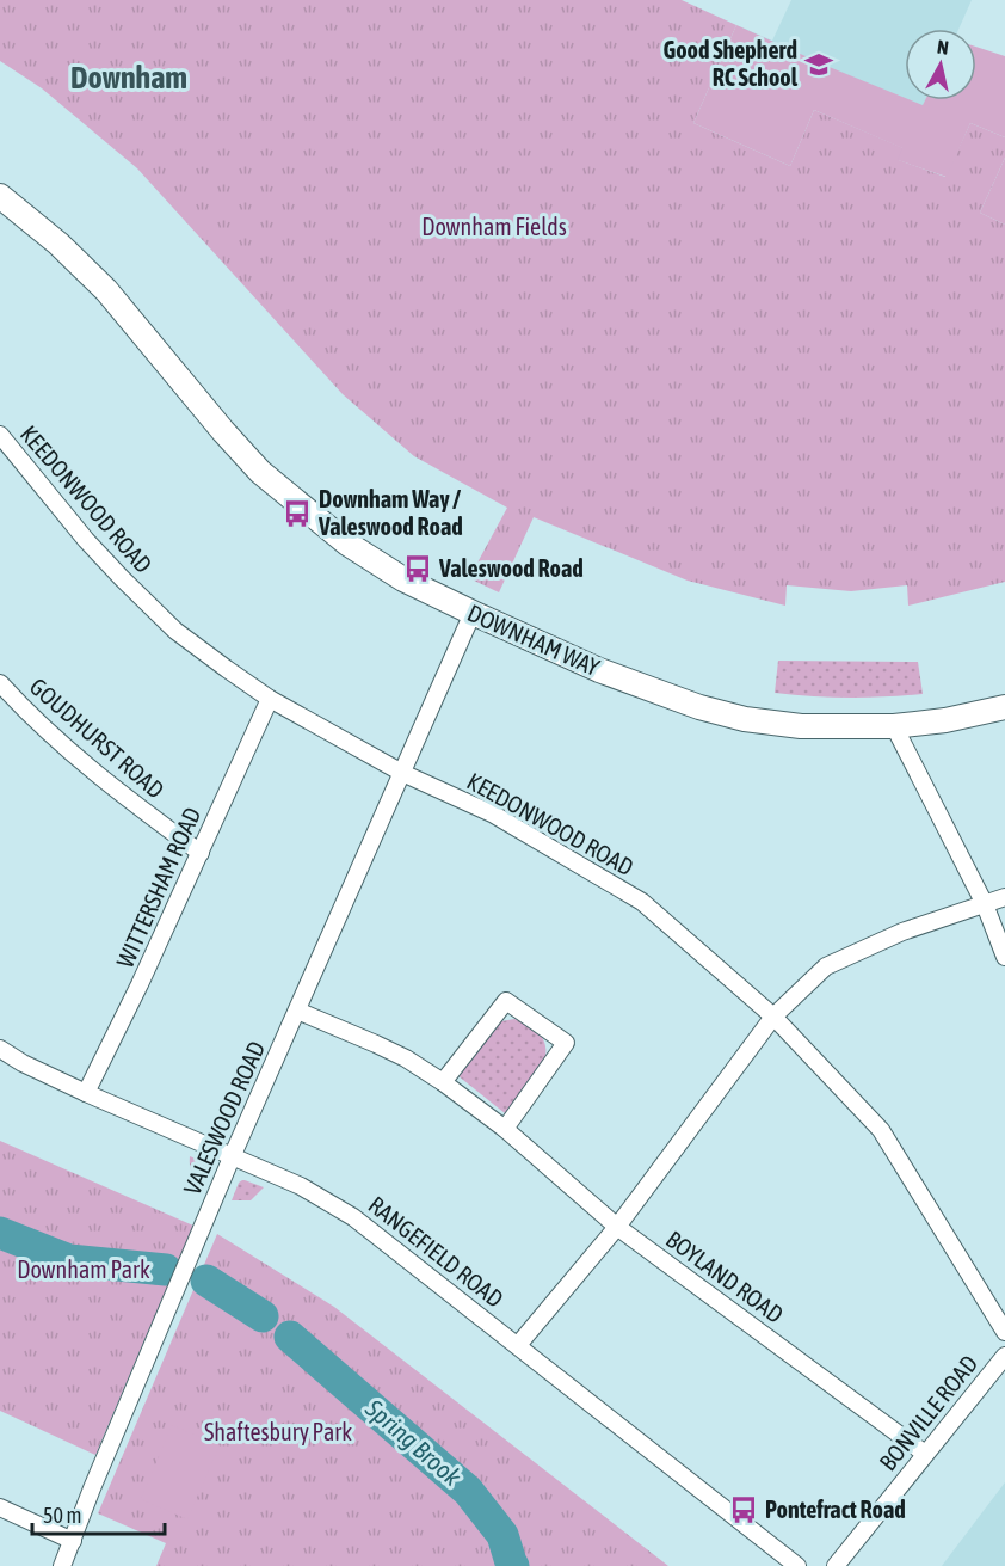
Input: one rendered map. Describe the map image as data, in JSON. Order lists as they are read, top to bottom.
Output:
{
  "streets": {
    "street": [
      "KEEDONWOOD ROAD",
      "DOWNHAM WAY",
      "GOUDHURST ROAD",
      "WITTERSHAM ROAD",
      "VALESWOOD ROAD",
      "RANGEFIELD ROAD",
      "BOYLAND ROAD",
      "BONVILLE ROAD"
    ]
  },
  "crossings": [
    ["KEEDONWOOD ROAD", "WITTERSHAM ROAD"],
    ["KEEDONWOOD ROAD", "VALESWOOD ROAD"],
    ["DOWNHAM WAY", "VALESWOOD ROAD"],
    ["GOUDHURST ROAD", "WITTERSHAM ROAD"],
    ["WITTERSHAM ROAD", "RANGEFIELD ROAD"],
    ["VALESWOOD ROAD", "RANGEFIELD ROAD"],
    ["VALESWOOD ROAD", "BOYLAND ROAD"],
    ["BOYLAND ROAD", "BONVILLE ROAD"]
  ],
  "districts": ["Downham"],
  "water": ["Spring Brook"],
  "parks": ["Downham Fields", "Downham Park", "Shaftesbury Park"],
  "places": {
    "school or university": ["Good Shepherd RC School"],
    "bus stop": ["Downham Way / Valeswood Road", "Valeswood Road", "Pontefract Road"]
  },
  "scale_bar": "50 m",
  "north": "top"
}
